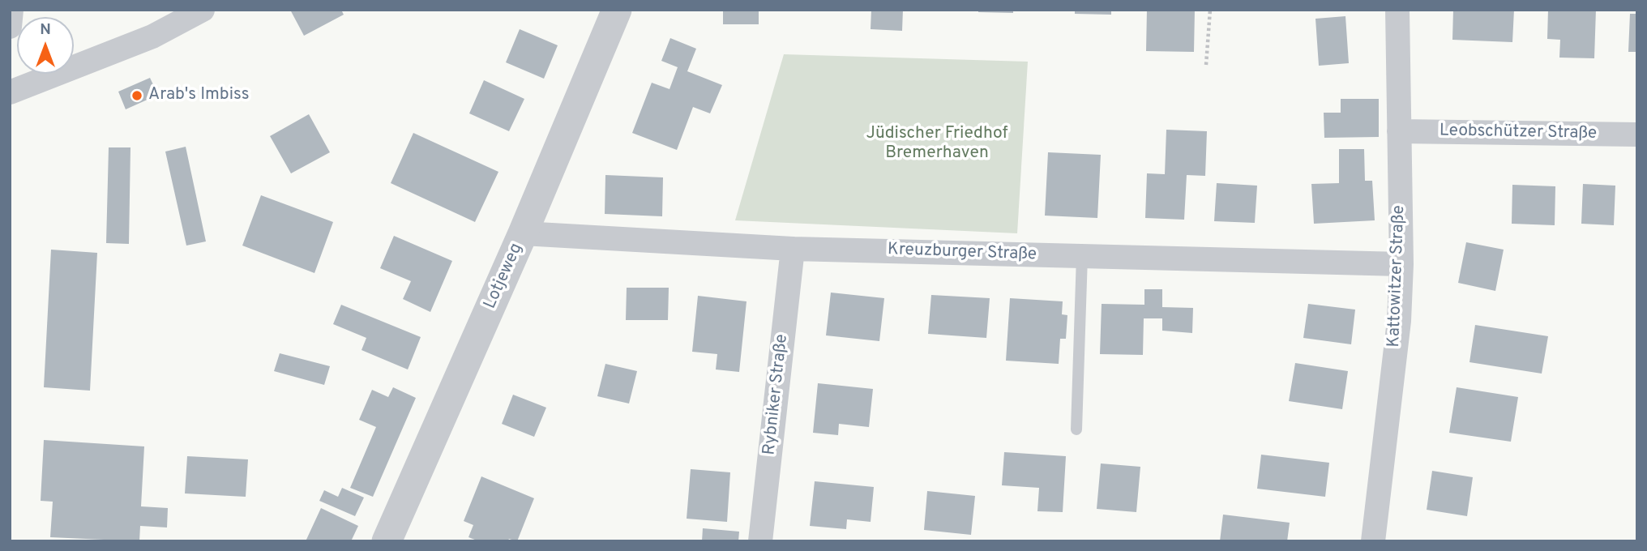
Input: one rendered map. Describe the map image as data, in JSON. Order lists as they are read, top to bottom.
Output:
{
  "streets": {
    "street": [
      "Leobschützer Straße",
      "Kreuzburger Straße",
      "Lotjeweg",
      "Kattowitzer Straße",
      "Rybniker Straße"
    ]
  },
  "crossings": [
    ["Leobschützer Straße", "Kattowitzer Straße"],
    ["Kreuzburger Straße", "Lotjeweg"],
    ["Kreuzburger Straße", "Kattowitzer Straße"],
    ["Kreuzburger Straße", "Rybniker Straße"]
  ],
  "parks": ["Jüdischer Friedhof Bremerhaven"],
  "places": ["Arab's Imbiss"],
  "north": "top"
}
